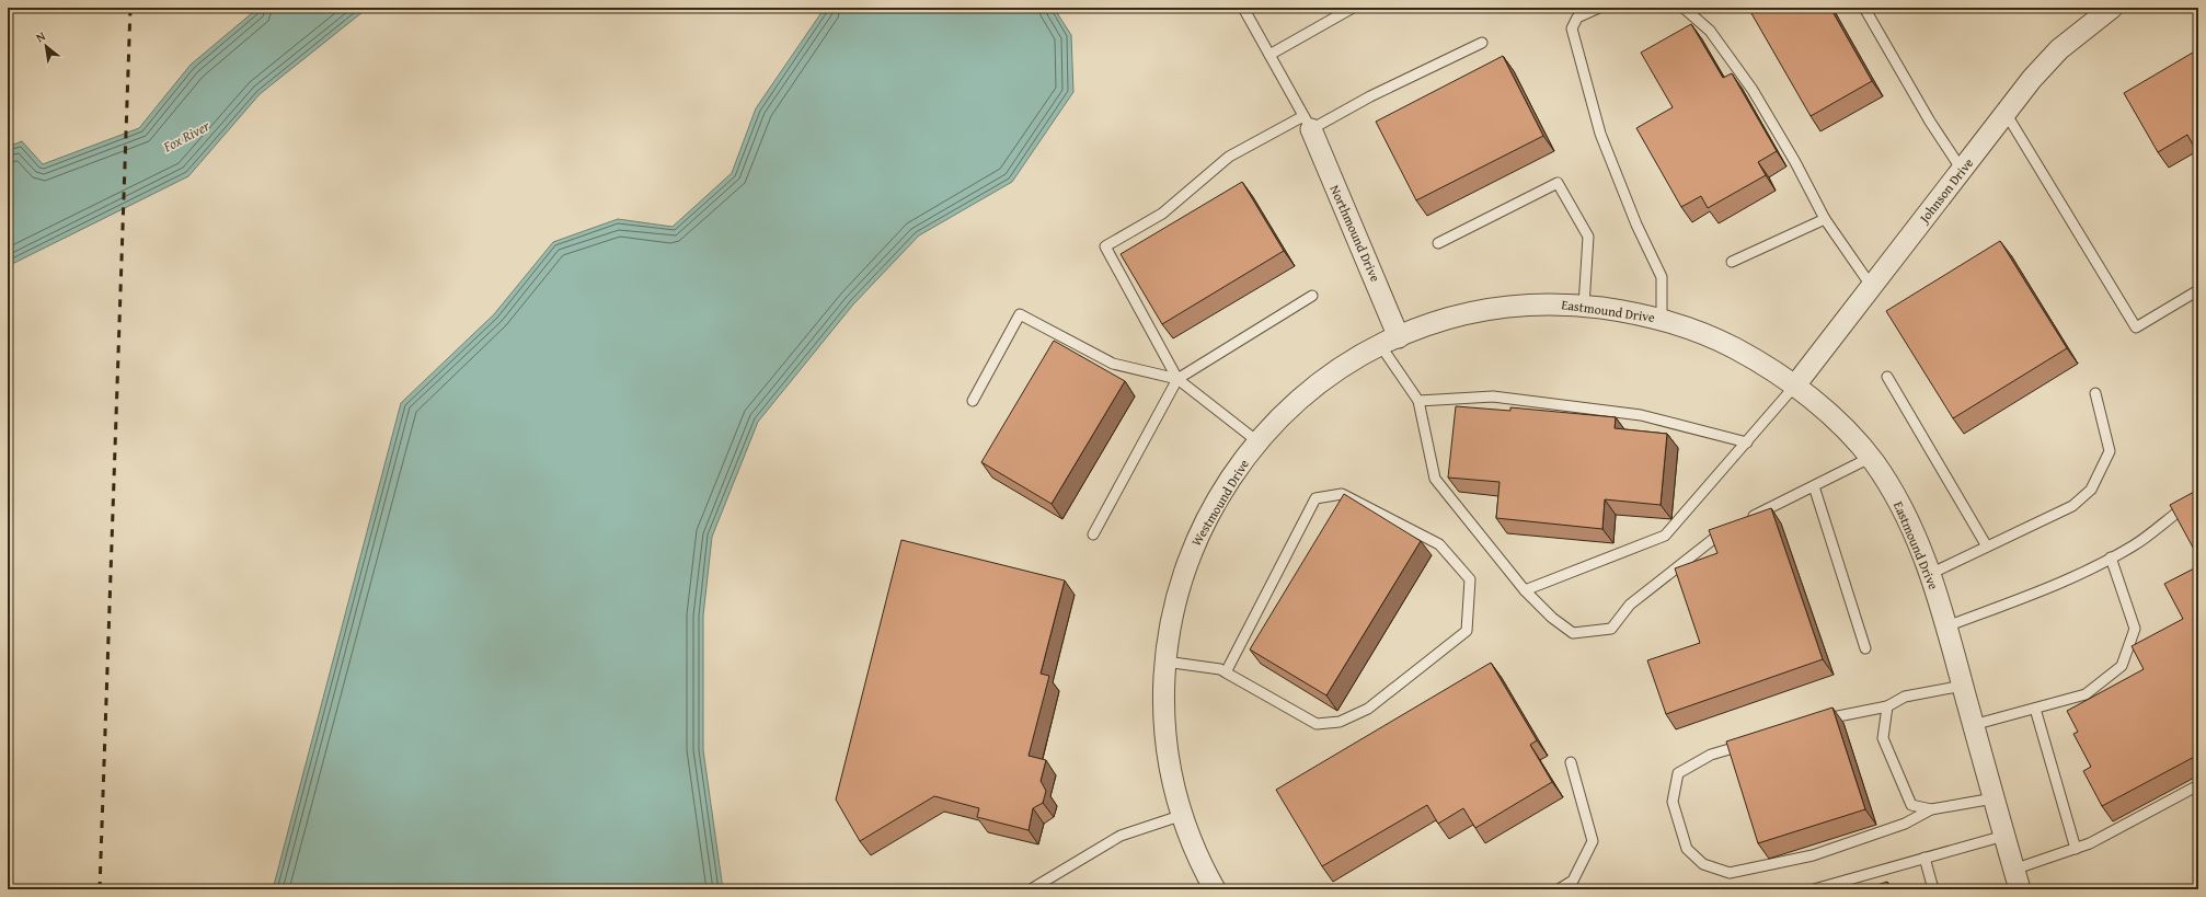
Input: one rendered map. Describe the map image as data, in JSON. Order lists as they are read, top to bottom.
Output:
{
  "streets": {
    "street": [
      "Johnson Drive",
      "Northmound Drive",
      "Eastmound Drive",
      "Westmound Drive"
    ]
  },
  "crossings": [
    ["Johnson Drive", "Eastmound Drive"],
    ["Northmound Drive", "Eastmound Drive"],
    ["Northmound Drive", "Westmound Drive"],
    ["Eastmound Drive", "Westmound Drive"]
  ],
  "water": ["Fox River"],
  "north": "top left"
}
